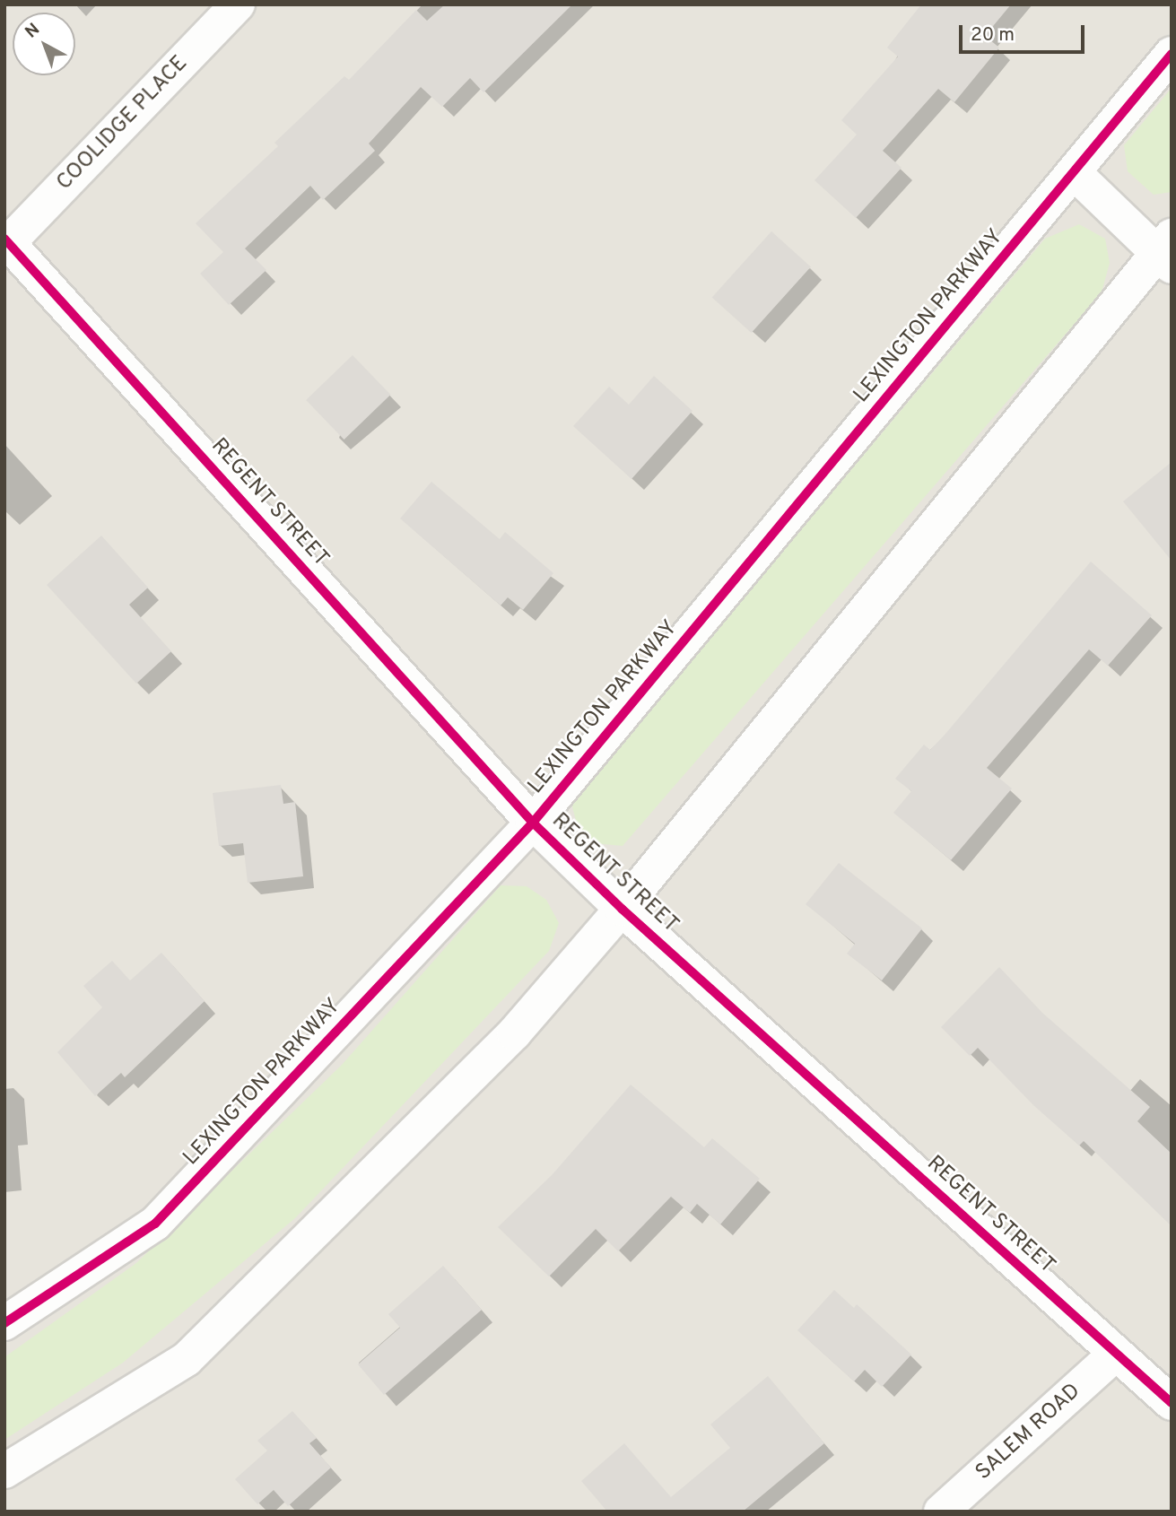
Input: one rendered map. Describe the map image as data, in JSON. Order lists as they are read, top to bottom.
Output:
{
  "streets": {
    "street": [
      "COOLIDGE PLACE",
      "LEXINGTON PARKWAY",
      "REGENT STREET",
      "SALEM ROAD"
    ]
  },
  "crossings": [
    ["COOLIDGE PLACE", "REGENT STREET"],
    ["LEXINGTON PARKWAY", "REGENT STREET"],
    ["REGENT STREET", "SALEM ROAD"]
  ],
  "scale_bar": "20 m",
  "north": "top left"
}
